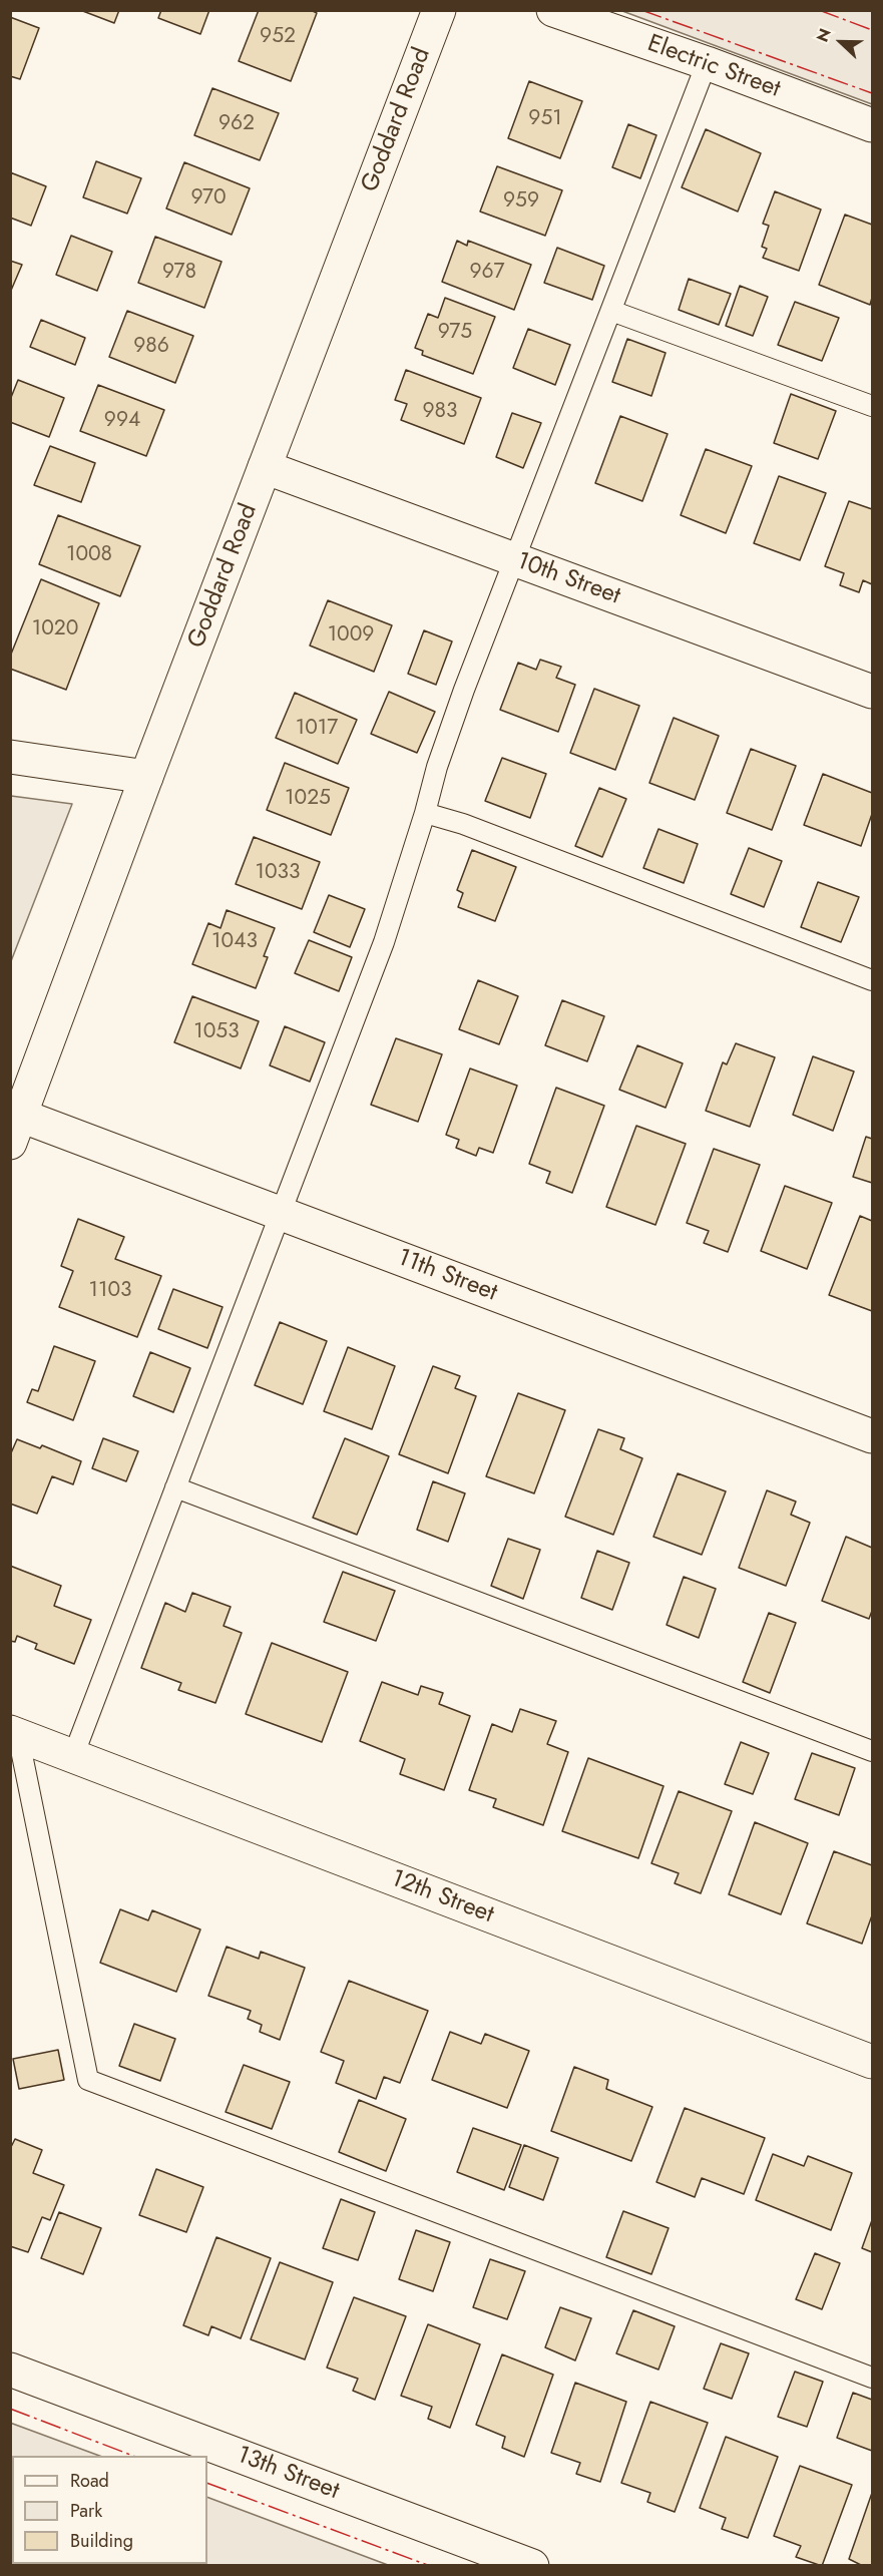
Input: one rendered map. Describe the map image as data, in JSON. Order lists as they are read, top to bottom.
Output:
{
  "streets": {
    "street": [
      "Electric Street",
      "Goddard Road",
      "10th Street",
      "11th Street",
      "12th Street",
      "13th Street"
    ]
  },
  "crossings": [
    ["Goddard Road", "10th Street"],
    ["Goddard Road", "11th Street"]
  ],
  "house_numbers": [
    "952",
    "951",
    "962",
    "970",
    "959",
    "978",
    "967",
    "975",
    "986",
    "983",
    "994",
    "1008",
    "1020",
    "1009",
    "1017",
    "1025",
    "1033",
    "1043",
    "1053",
    "1103"
  ],
  "legend": ["Road", "Park", "Building"],
  "north": "left"
}
